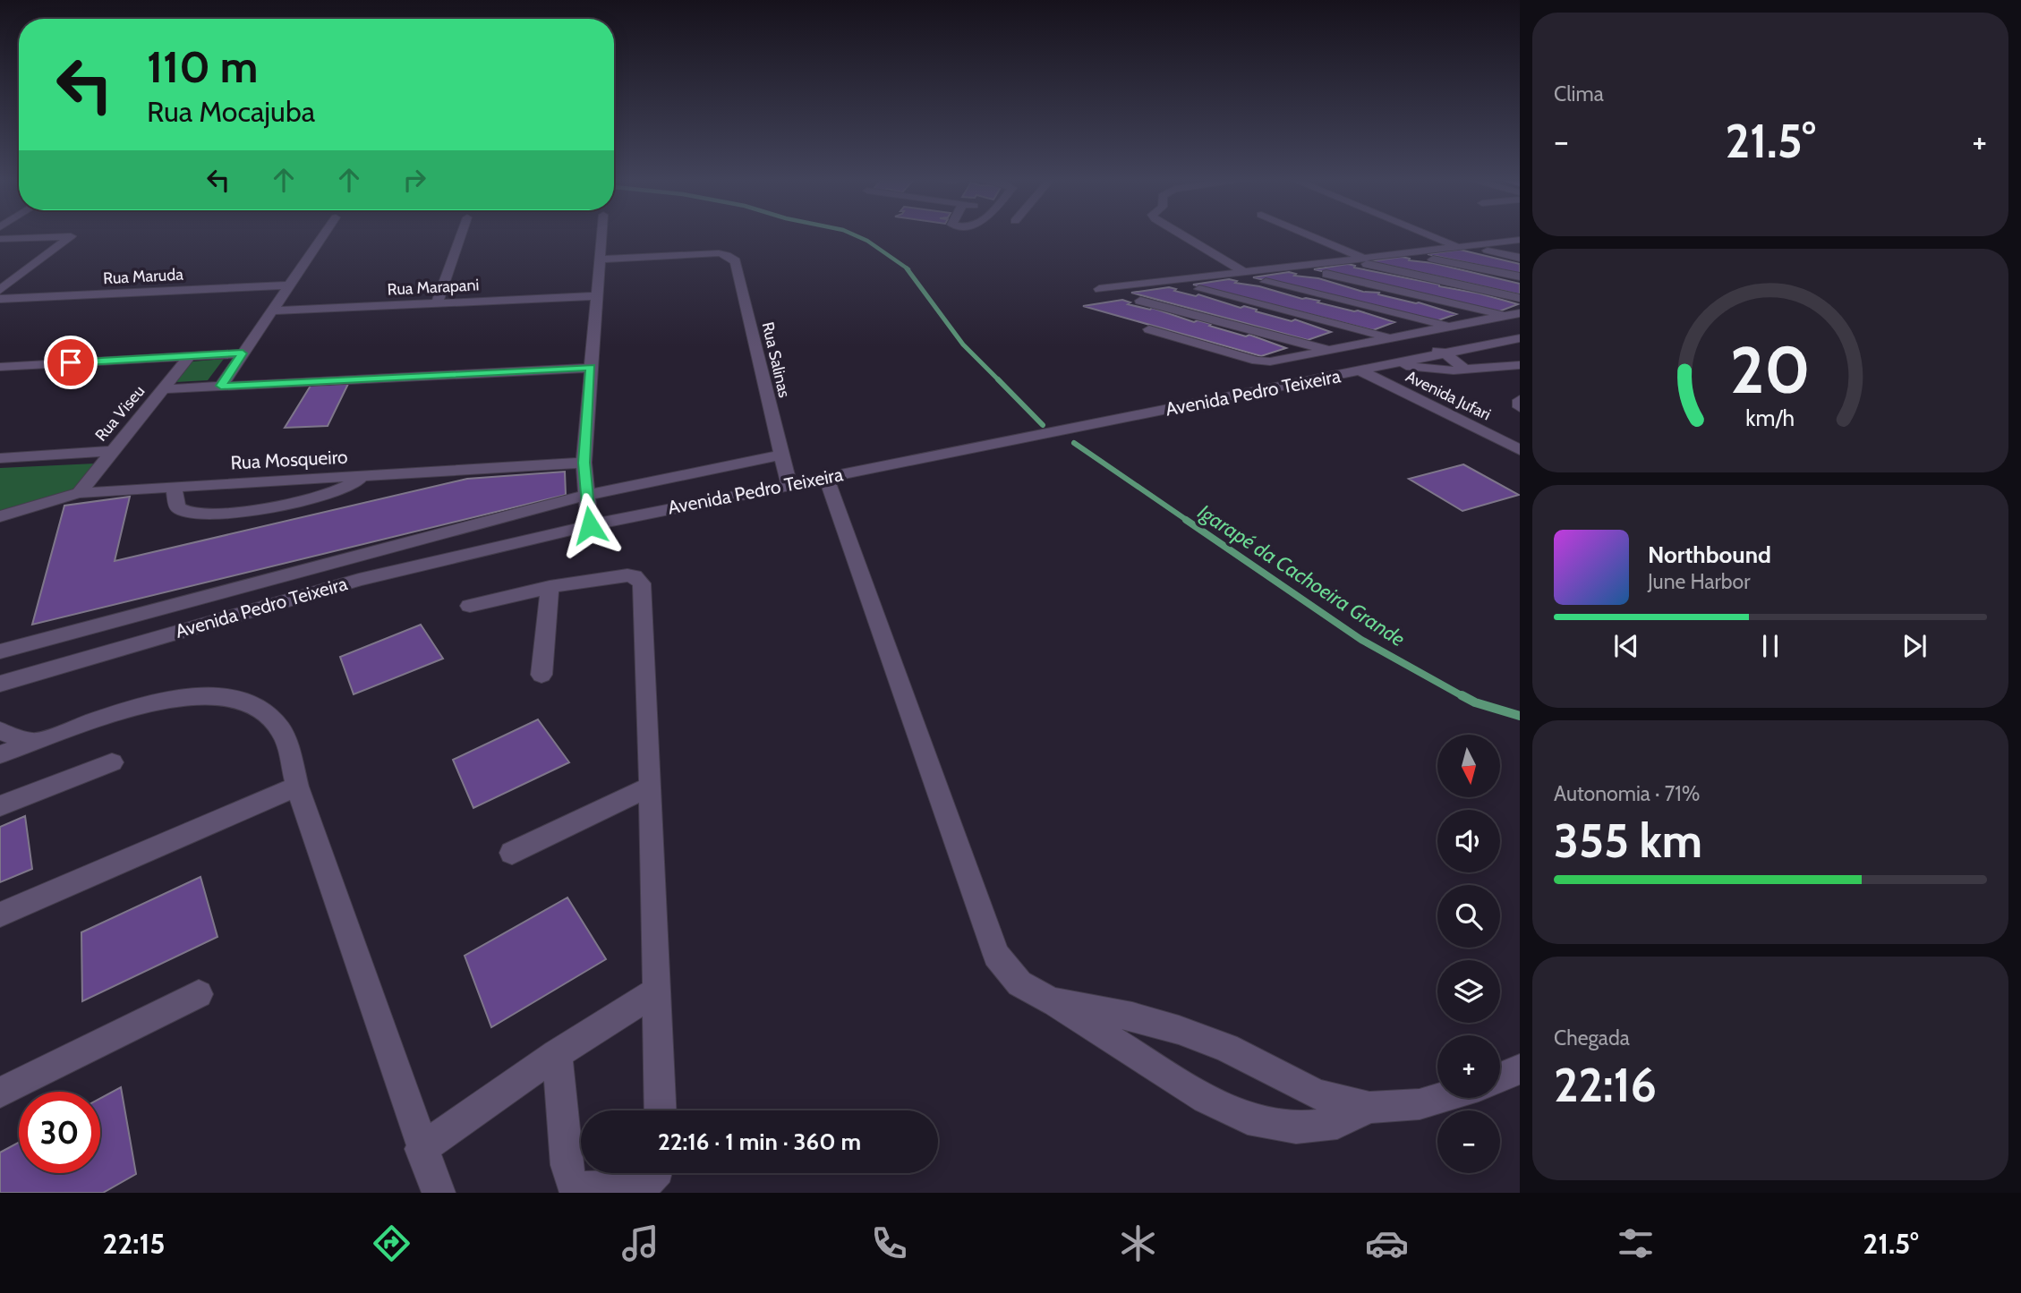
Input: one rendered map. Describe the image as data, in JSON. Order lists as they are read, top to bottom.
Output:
{
  "streets": {
    "street": [
      "Rua Maruda",
      "Rua Marapani",
      "Rua Salinas",
      "Avenida Pedro Teixeira",
      "Avenida Jufari",
      "Rua Viseu",
      "Rua Mosqueiro"
    ]
  },
  "crossings": [
    ["Rua Salinas", "Avenida Pedro Teixeira"],
    ["Avenida Pedro Teixeira", "Avenida Jufari"],
    ["Rua Viseu", "Rua Mosqueiro"]
  ],
  "water": ["Igarapé da Cachoeira Grande"],
  "north": "bottom",
  "page": {
    "tile": [
      "Clima",
      ["Autonomia · 71%", "355 km"],
      ["Chegada", "22:16"]
    ],
    "turn": ["110 m", "Rua Mocajuba"],
    "heat": ["−", "21.5°", "+"],
    "song": ["Northbound", "June Harbor"],
    "map_buttons": ["+", "−"],
    "limit": "30",
    "trip": "22:16 · 1 min · 360 m",
    "tabs": ["22:15", "21.5°"],
    "gauge": ["20", "km/h"]
  }
}
